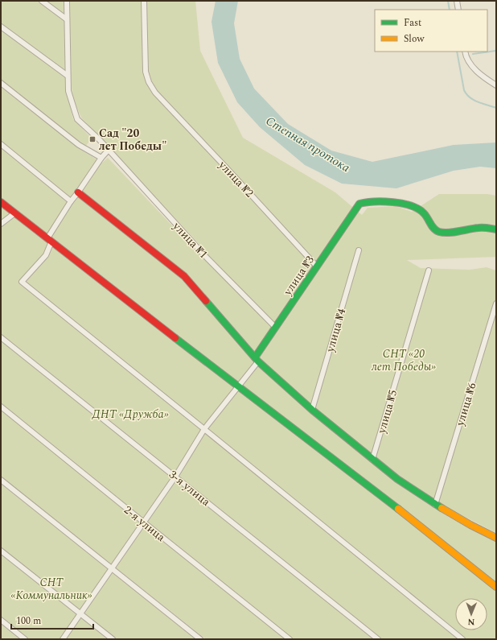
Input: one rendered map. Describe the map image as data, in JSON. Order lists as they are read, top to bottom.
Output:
{
  "streets": {
    "street": [
      "улица №2",
      "улица №1",
      "улица №3",
      "улица №4",
      "улица №6",
      "улица №5",
      "3-я улица",
      "2-я улица"
    ]
  },
  "crossings": [
    ["улица №2", "улица №3"],
    ["улица №1", "улица №3"]
  ],
  "water": ["Степная протока"],
  "parks": ["СНТ «20 лет Победы»", "ДНТ «Дружба»", "СНТ «Коммунальник»"],
  "places": {
    "transit": ["Сад \"20 лет Победы\""]
  },
  "legend": ["Fast", "Slow"],
  "scale_bar": "100 m",
  "north": "bottom"
}
